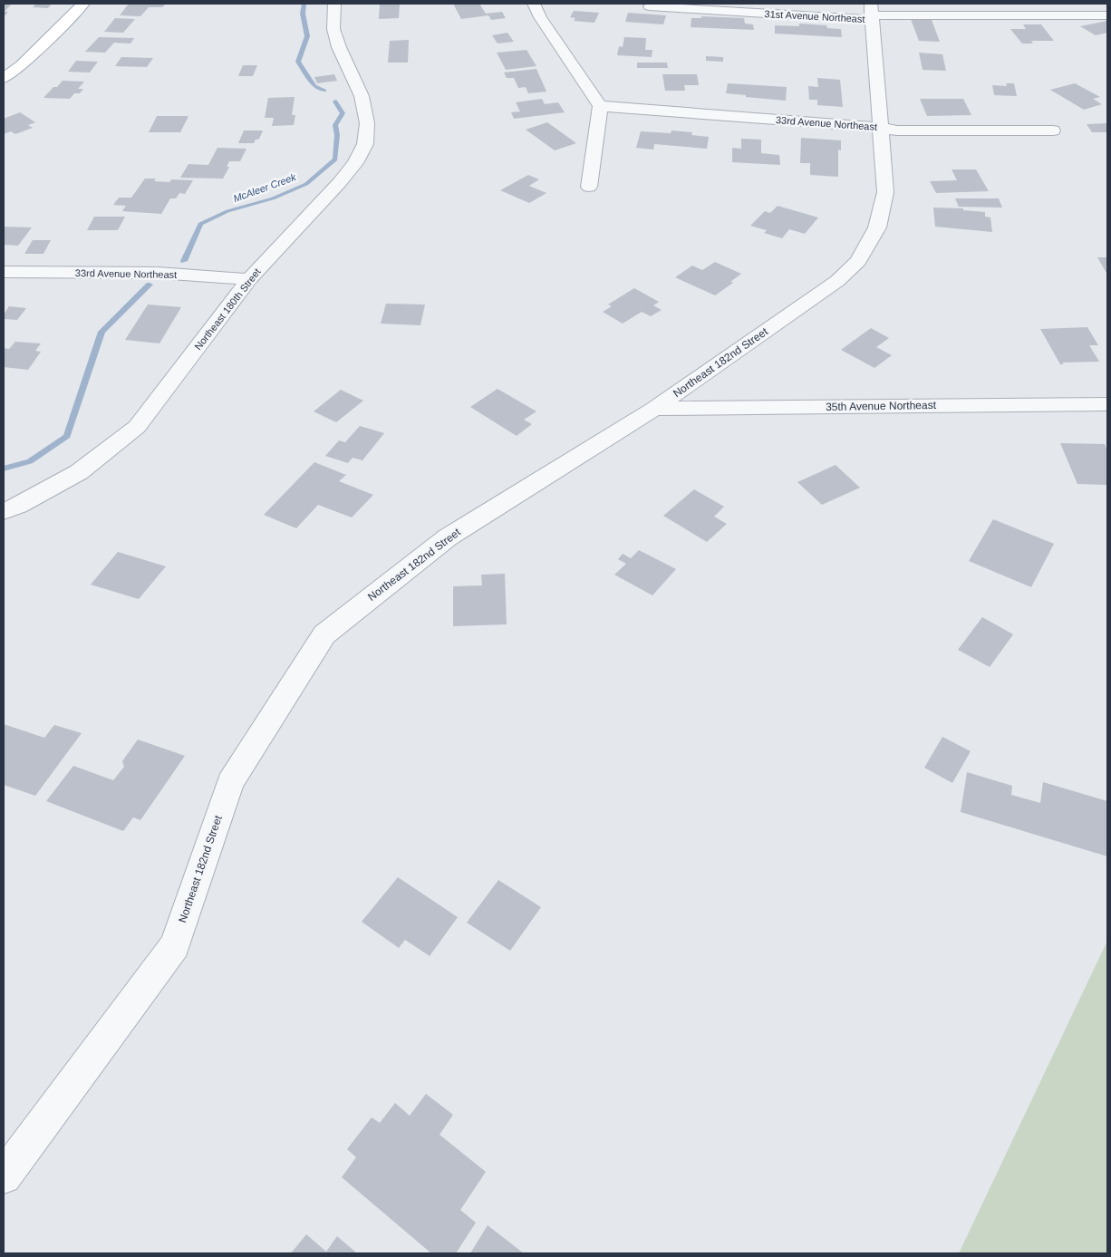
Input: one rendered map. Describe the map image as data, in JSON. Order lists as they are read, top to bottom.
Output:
{
  "streets": {
    "street": [
      "31st Avenue Northeast",
      "33rd Avenue Northeast",
      "Northeast 180th Street",
      "Northeast 182nd Street",
      "35th Avenue Northeast"
    ]
  },
  "crossings": [
    ["31st Avenue Northeast", "Northeast 182nd Street"],
    ["33rd Avenue Northeast", "Northeast 180th Street"],
    ["33rd Avenue Northeast", "Northeast 182nd Street"],
    ["Northeast 182nd Street", "35th Avenue Northeast"]
  ],
  "water": ["McAleer Creek"]
}
